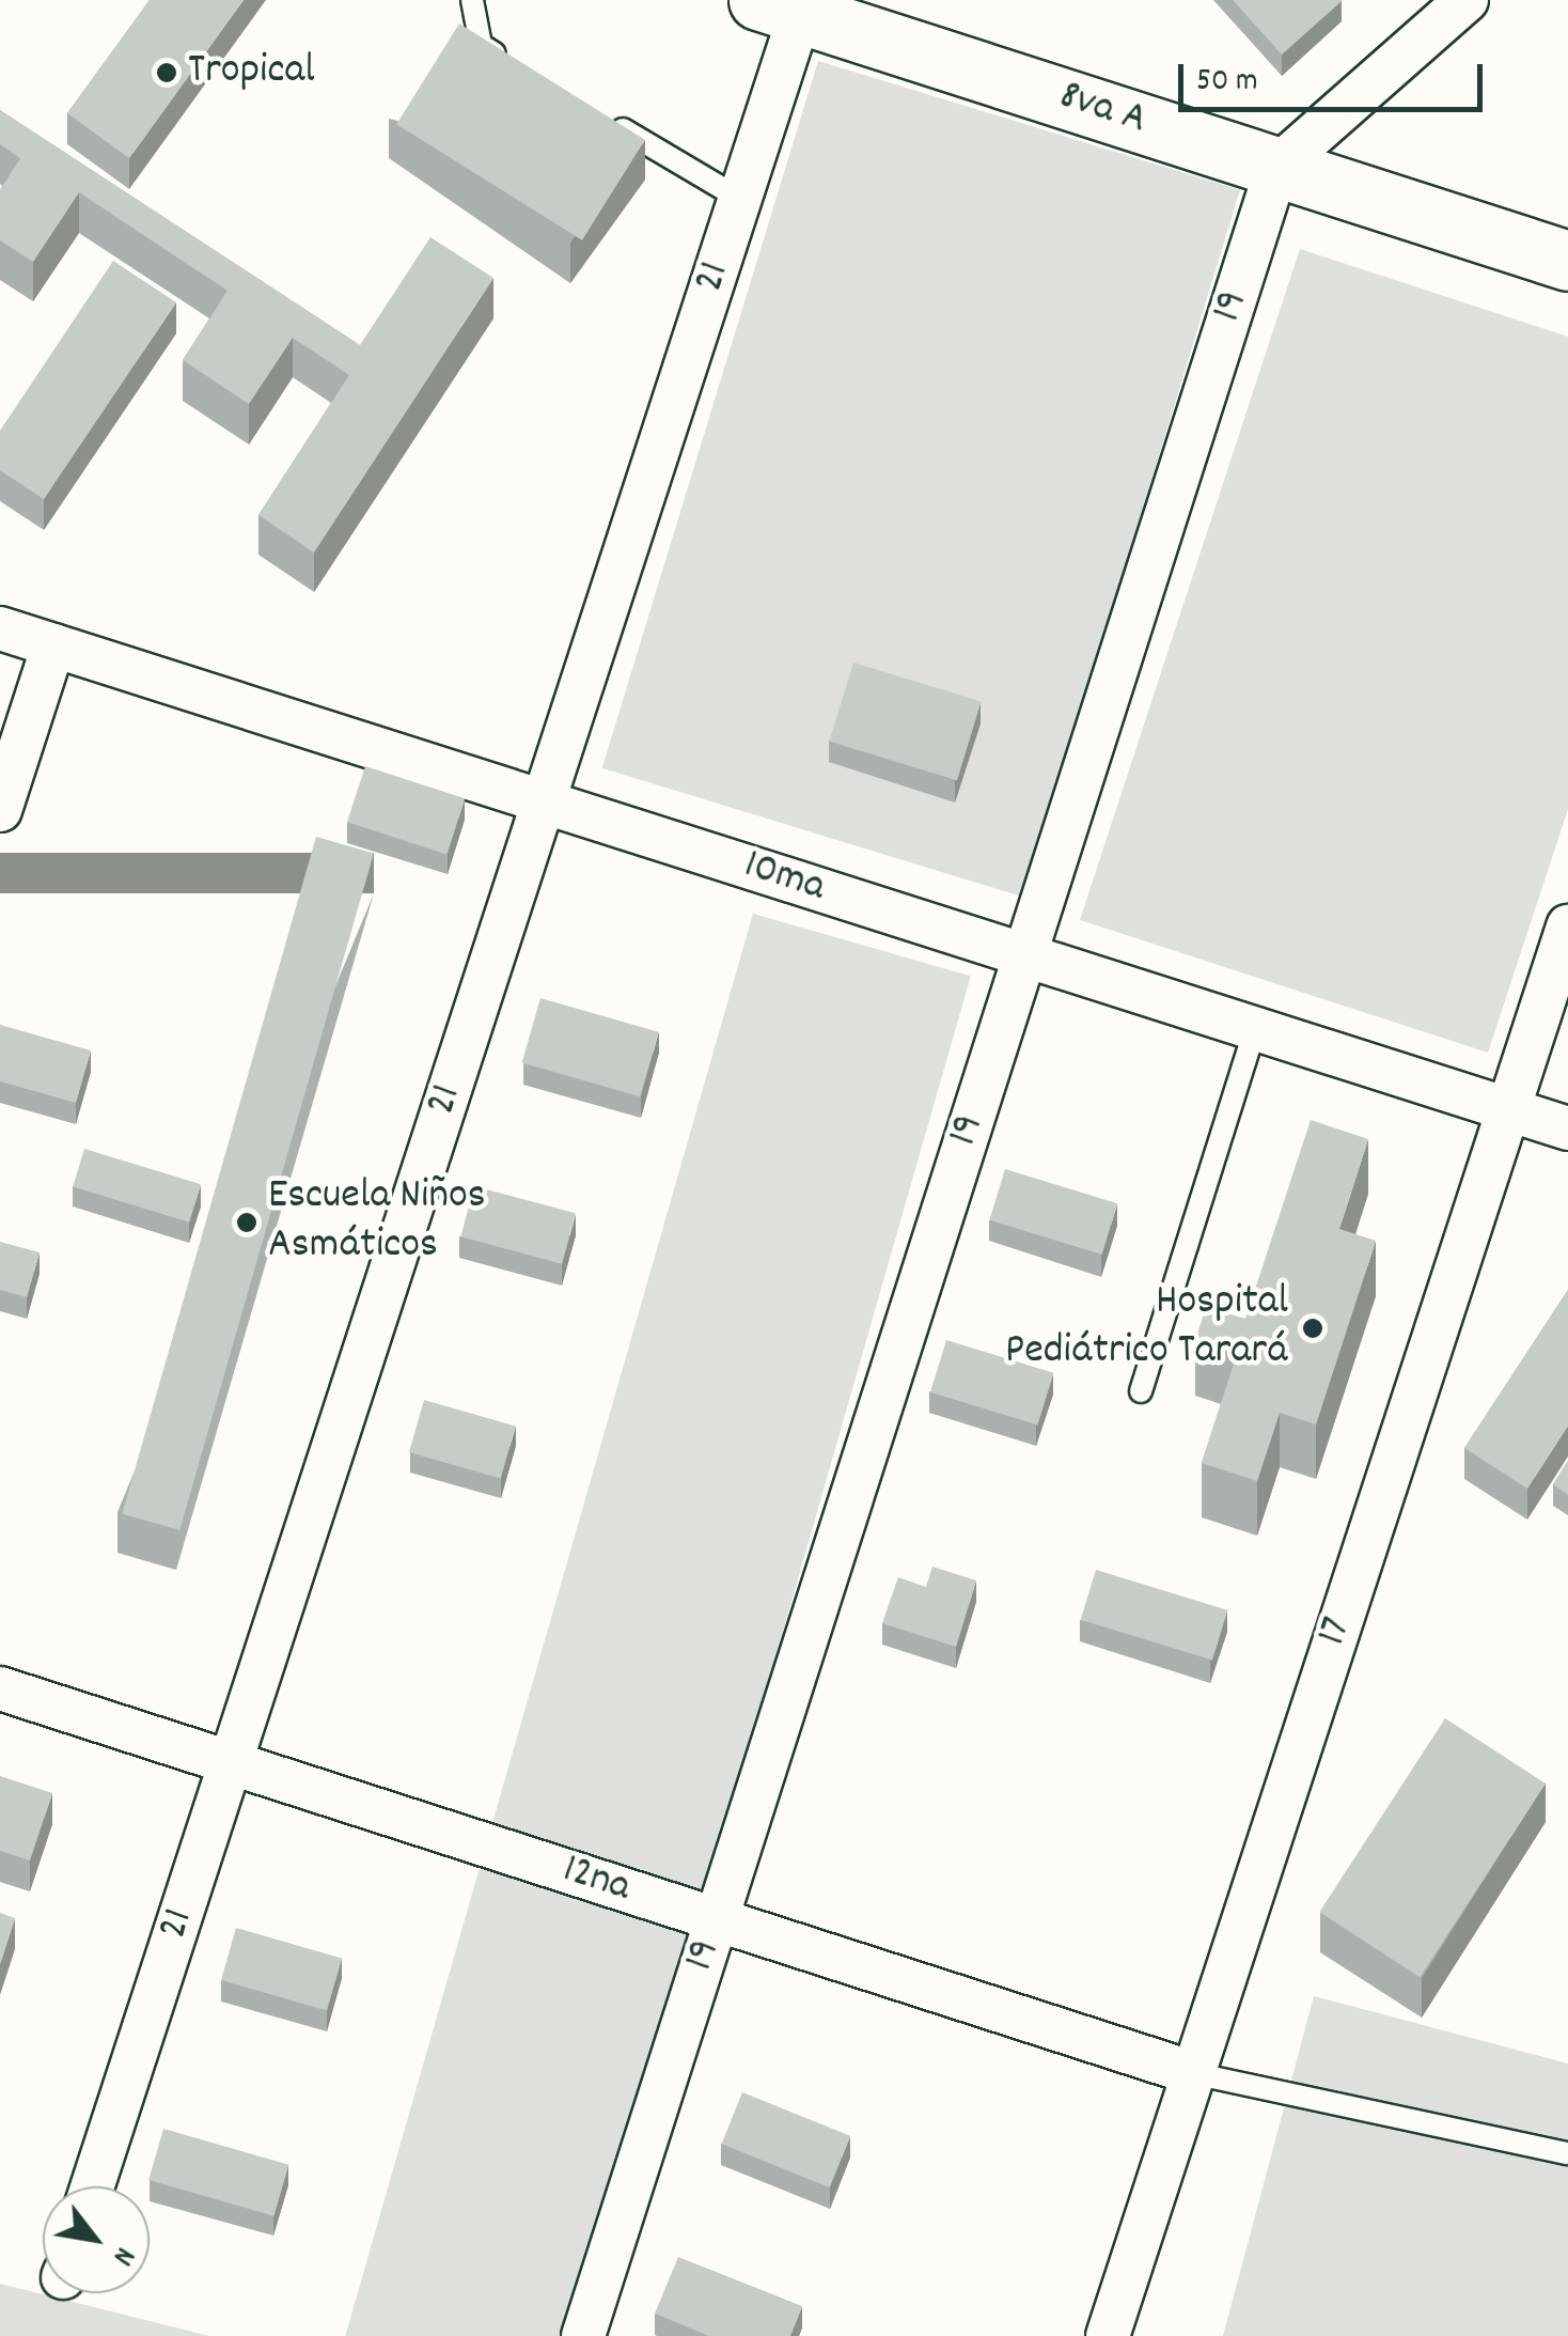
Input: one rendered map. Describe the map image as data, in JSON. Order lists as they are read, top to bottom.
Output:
{
  "streets": {
    "street": [
      "8va A",
      "21",
      "19",
      "10ma",
      "17",
      "12na"
    ]
  },
  "crossings": [
    ["8va A", "21"],
    ["8va A", "19"],
    ["21", "10ma"],
    ["21", "12na"],
    ["19", "10ma"],
    ["19", "12na"],
    ["10ma", "17"],
    ["17", "12na"]
  ],
  "places": ["Tropical", "Escuela Niños Asmáticos", "Hospital Pediátrico Tarará"],
  "scale_bar": "50 m",
  "north": "bottom right"
}
